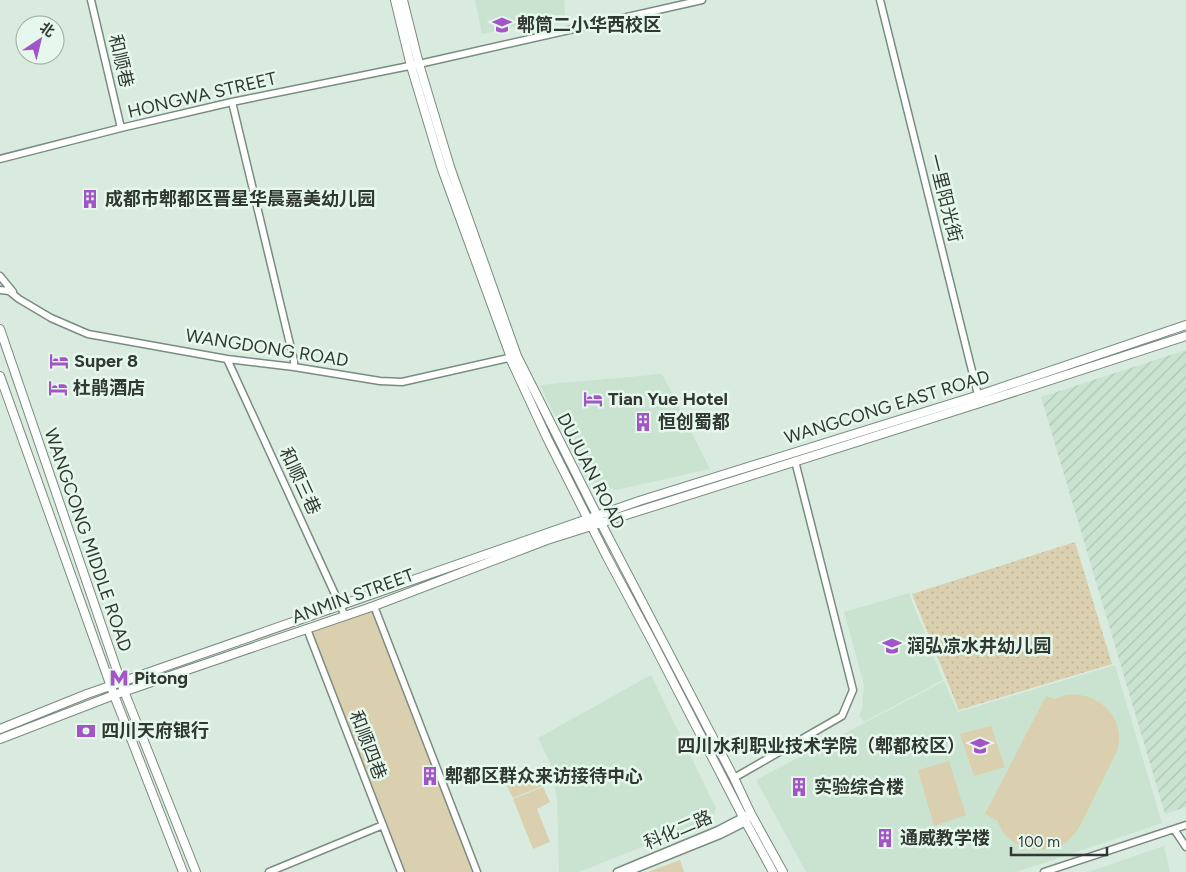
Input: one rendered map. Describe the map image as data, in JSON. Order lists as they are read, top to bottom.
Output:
{
  "streets": {
    "main road": [
      "WANGCONG EAST ROAD",
      "DUJUAN ROAD",
      "WANGCONG MIDDLE ROAD",
      "ANMIN STREET"
    ],
    "street": [
      "和顺巷",
      "HONGWA STREET",
      "一里阳光街",
      "WANGDONG ROAD",
      "和顺三巷",
      "和顺四巷",
      "科化二路"
    ]
  },
  "crossings": [
    ["和顺巷", "HONGWA STREET"],
    ["HONGWA STREET", "DUJUAN ROAD"],
    ["一里阳光街", "WANGCONG EAST ROAD"],
    ["WANGDONG ROAD", "DUJUAN ROAD"],
    ["WANGDONG ROAD", "和顺三巷"],
    ["WANGCONG EAST ROAD", "DUJUAN ROAD"],
    ["WANGCONG EAST ROAD", "ANMIN STREET"],
    ["DUJUAN ROAD", "ANMIN STREET"],
    ["DUJUAN ROAD", "科化二路"],
    ["和顺三巷", "ANMIN STREET"],
    ["WANGCONG MIDDLE ROAD", "ANMIN STREET"],
    ["ANMIN STREET", "和顺四巷"]
  ],
  "places": {
    "school or university": ["郫筒二小华西校区", "润弘凉水井幼儿园", "四川水利职业技术学院（郫都校区）"],
    "building": [
      "成都市郫都区晋星华晨嘉美幼儿园",
      "恒创蜀都",
      "郫都区群众来访接待中心",
      "实验综合楼",
      "通威教学楼"
    ],
    "hotel": ["Super 8", "杜鹃酒店", "Tian Yue Hotel"],
    "metro station": ["Pitong"],
    "bank": ["四川天府银行"]
  },
  "scale_bar": "100 m",
  "north": "top right"
}
